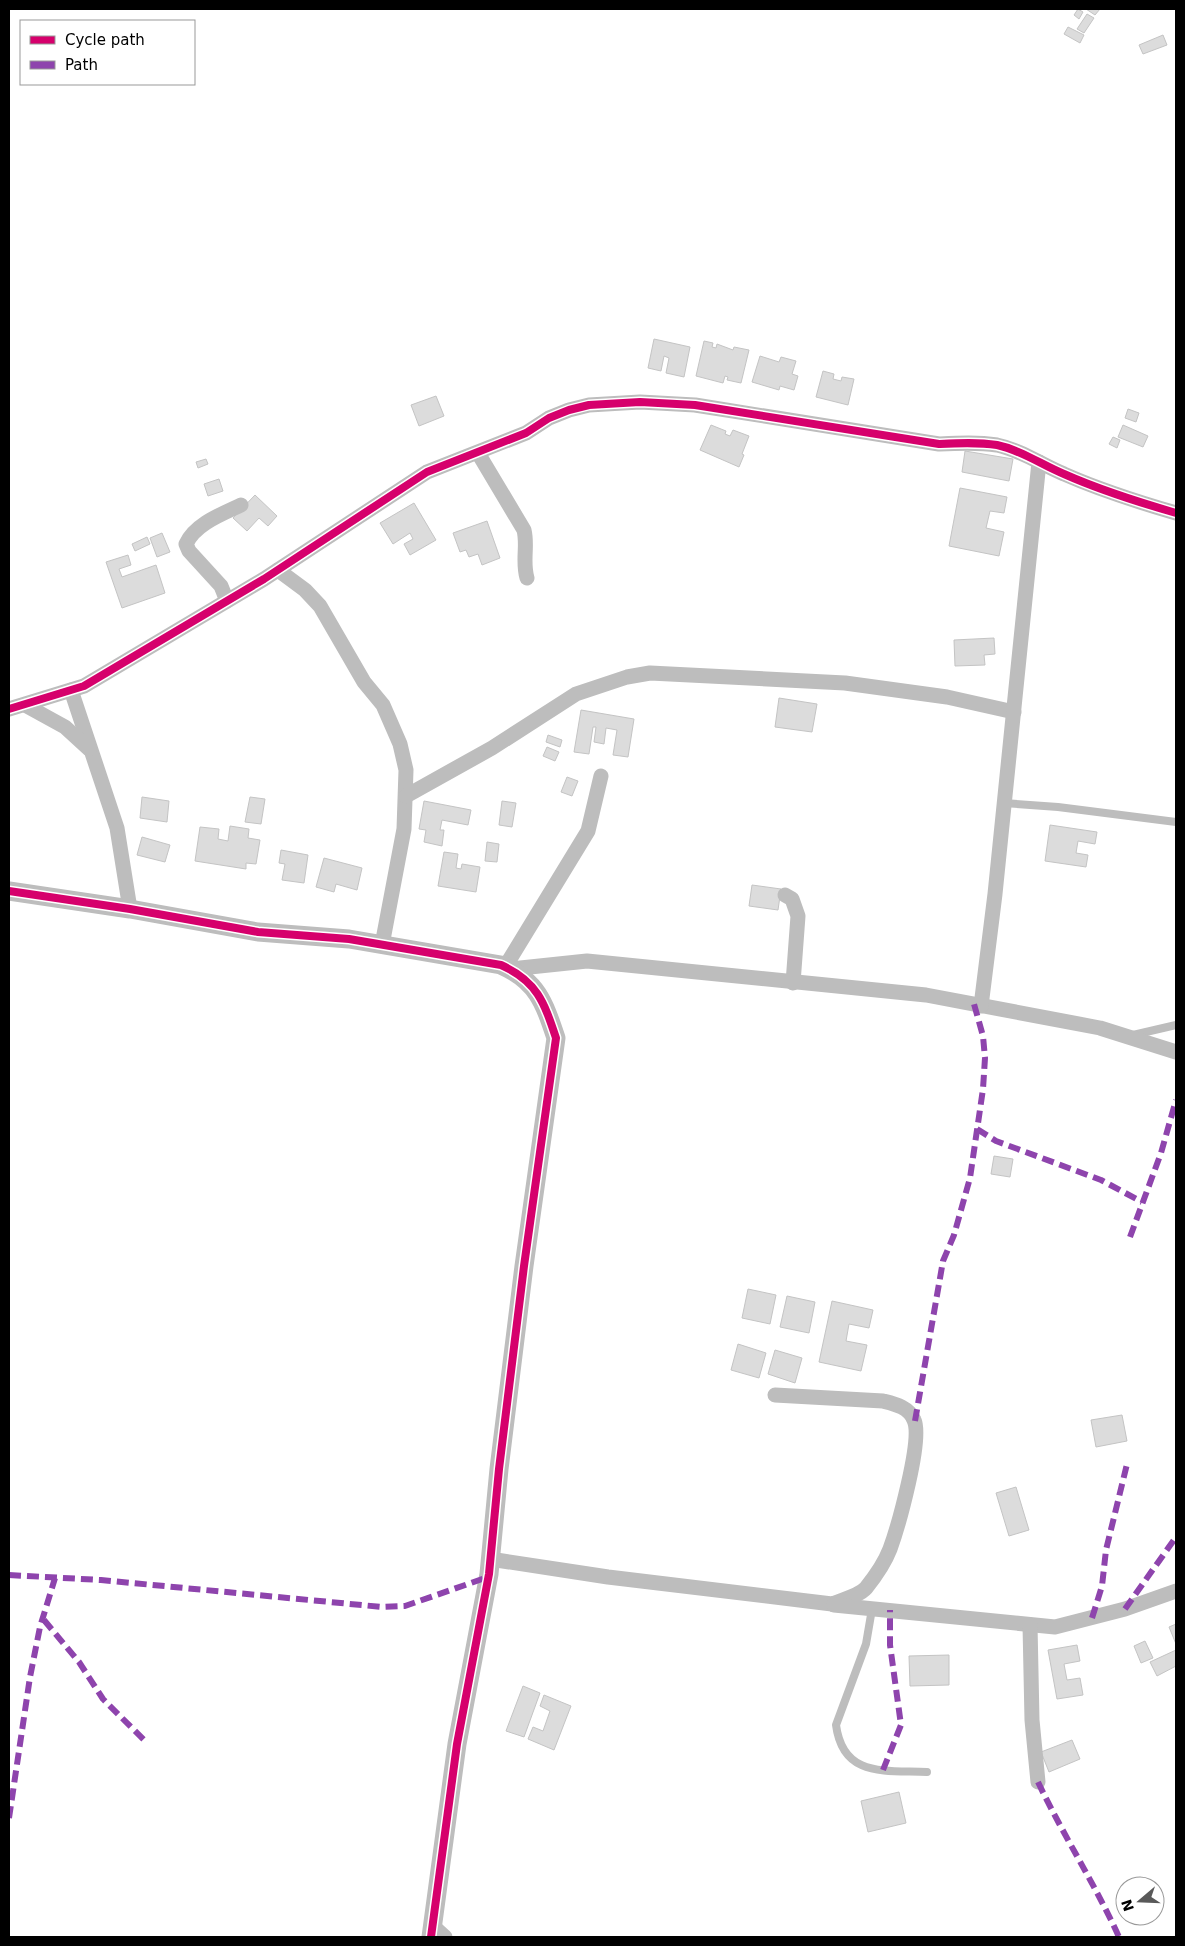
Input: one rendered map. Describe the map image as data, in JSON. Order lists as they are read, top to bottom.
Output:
{
  "legend": ["Cycle path", "Path"],
  "north": "left"
}
